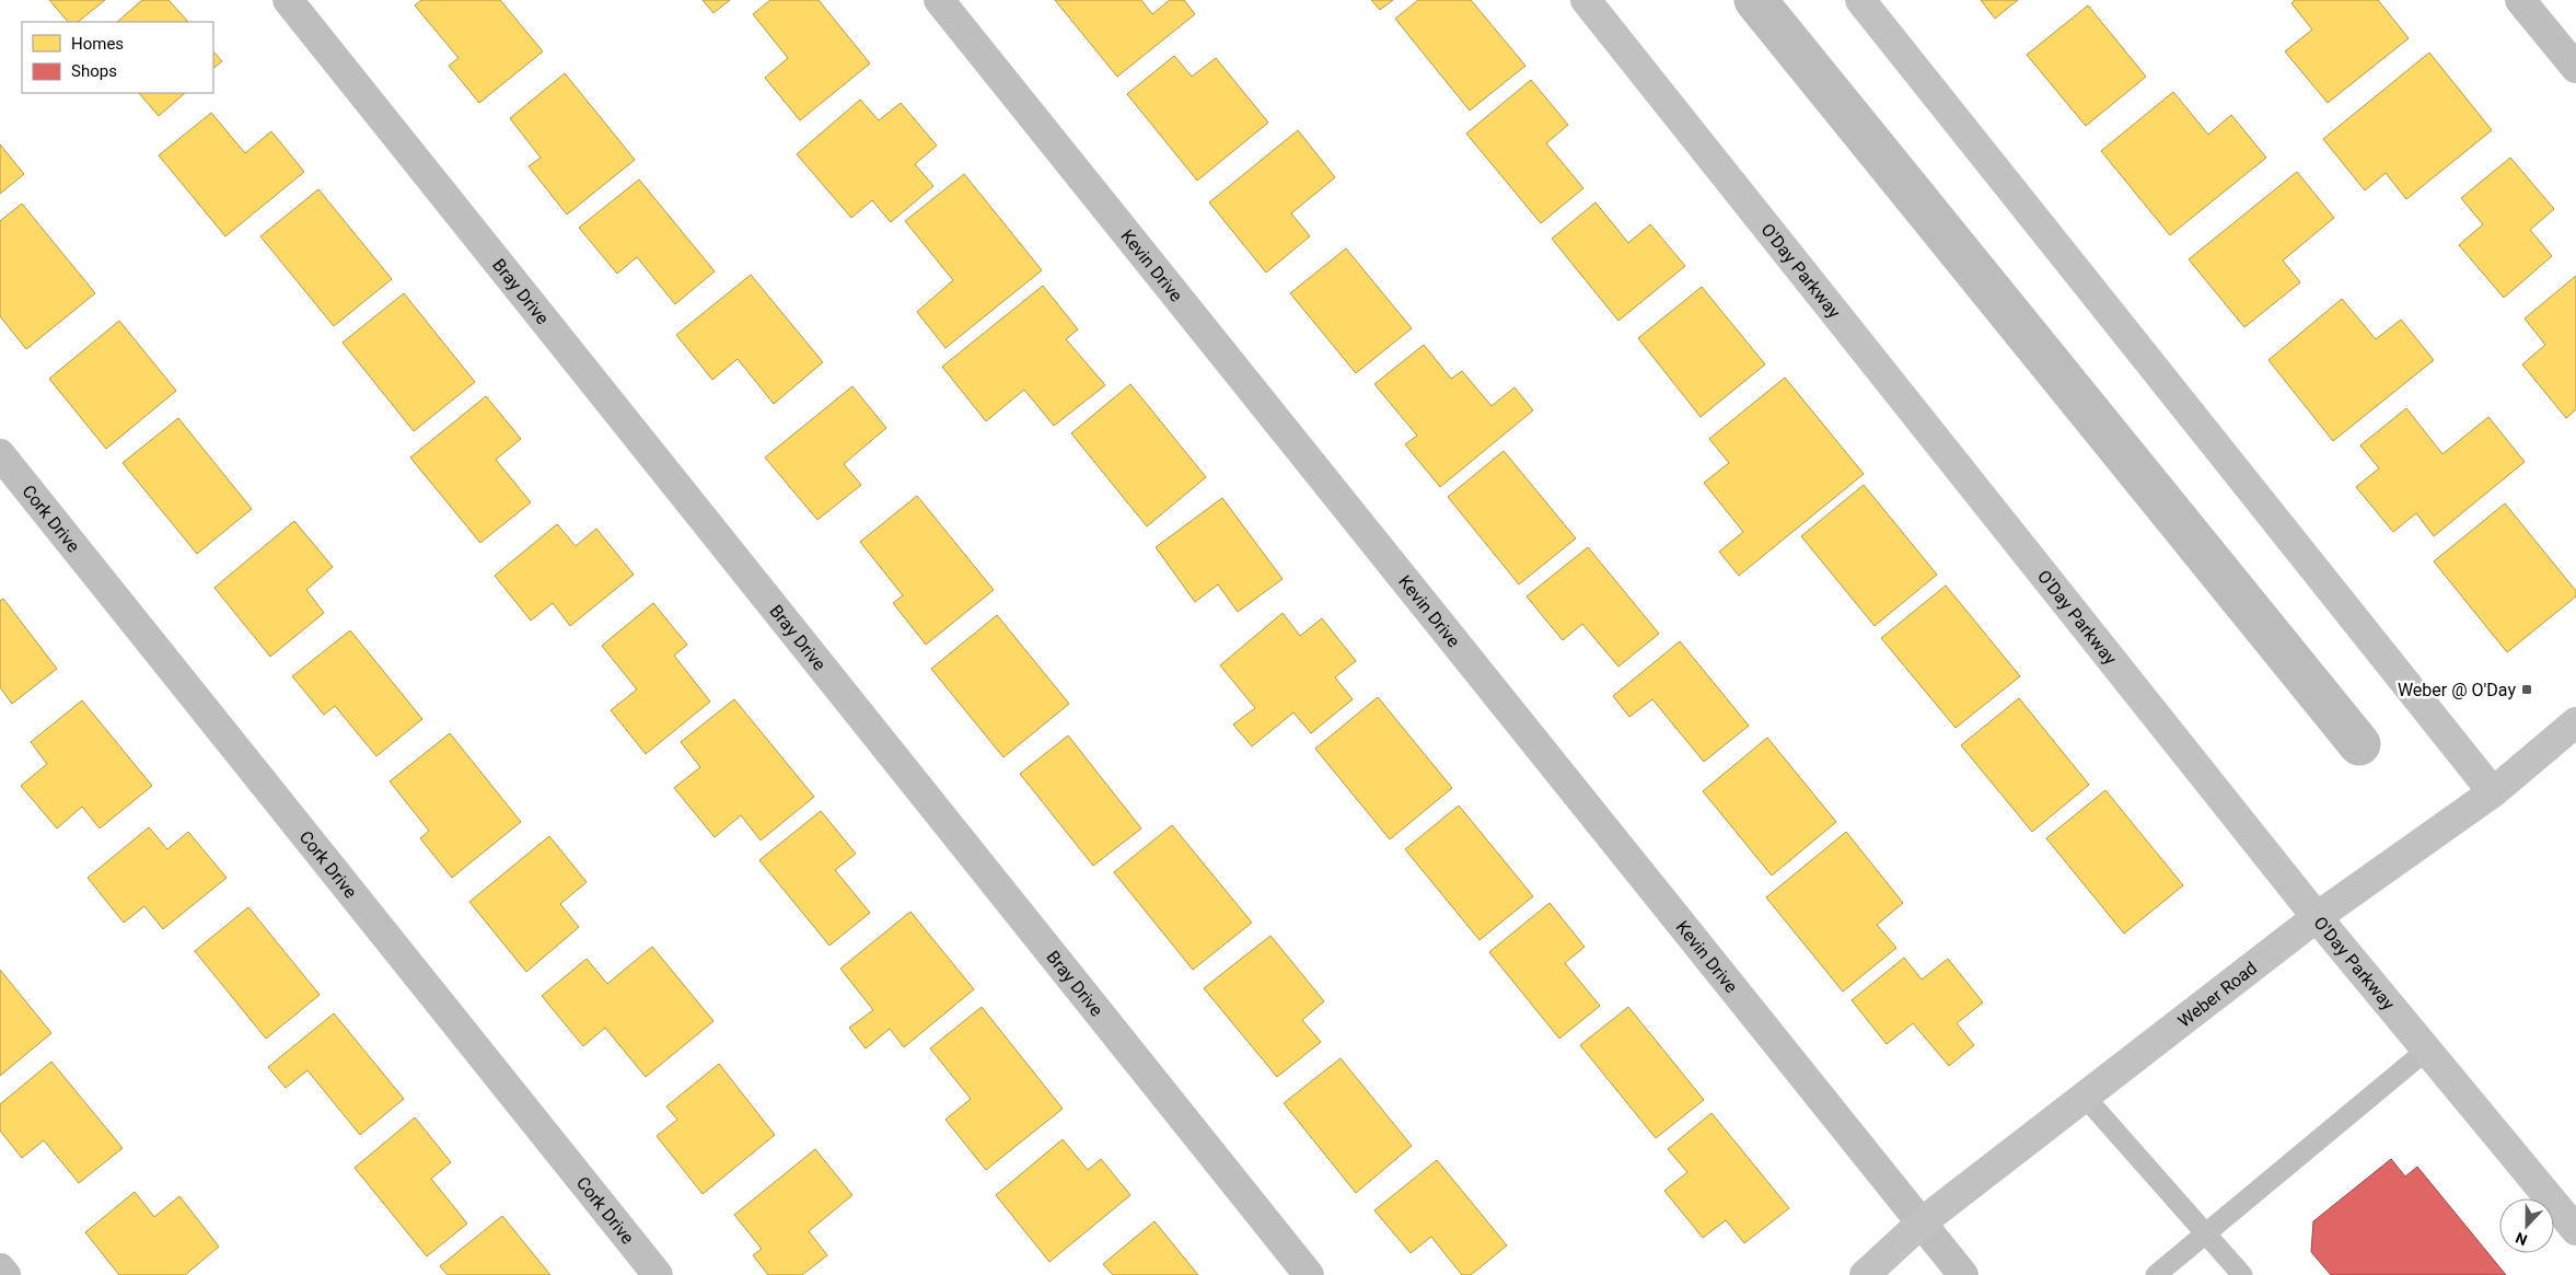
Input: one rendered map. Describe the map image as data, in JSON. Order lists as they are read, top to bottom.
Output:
{
  "streets": {
    "street": [
      "Kevin Drive",
      "O'Day Parkway",
      "Bray Drive",
      "Cork Drive",
      "Weber Road"
    ]
  },
  "crossings": [
    ["Kevin Drive", "Weber Road"],
    ["O'Day Parkway", "Weber Road"]
  ],
  "places": {
    "transit": ["Weber @ O'Day"]
  },
  "legend": ["Homes", "Shops"],
  "north": "bottom"
}
